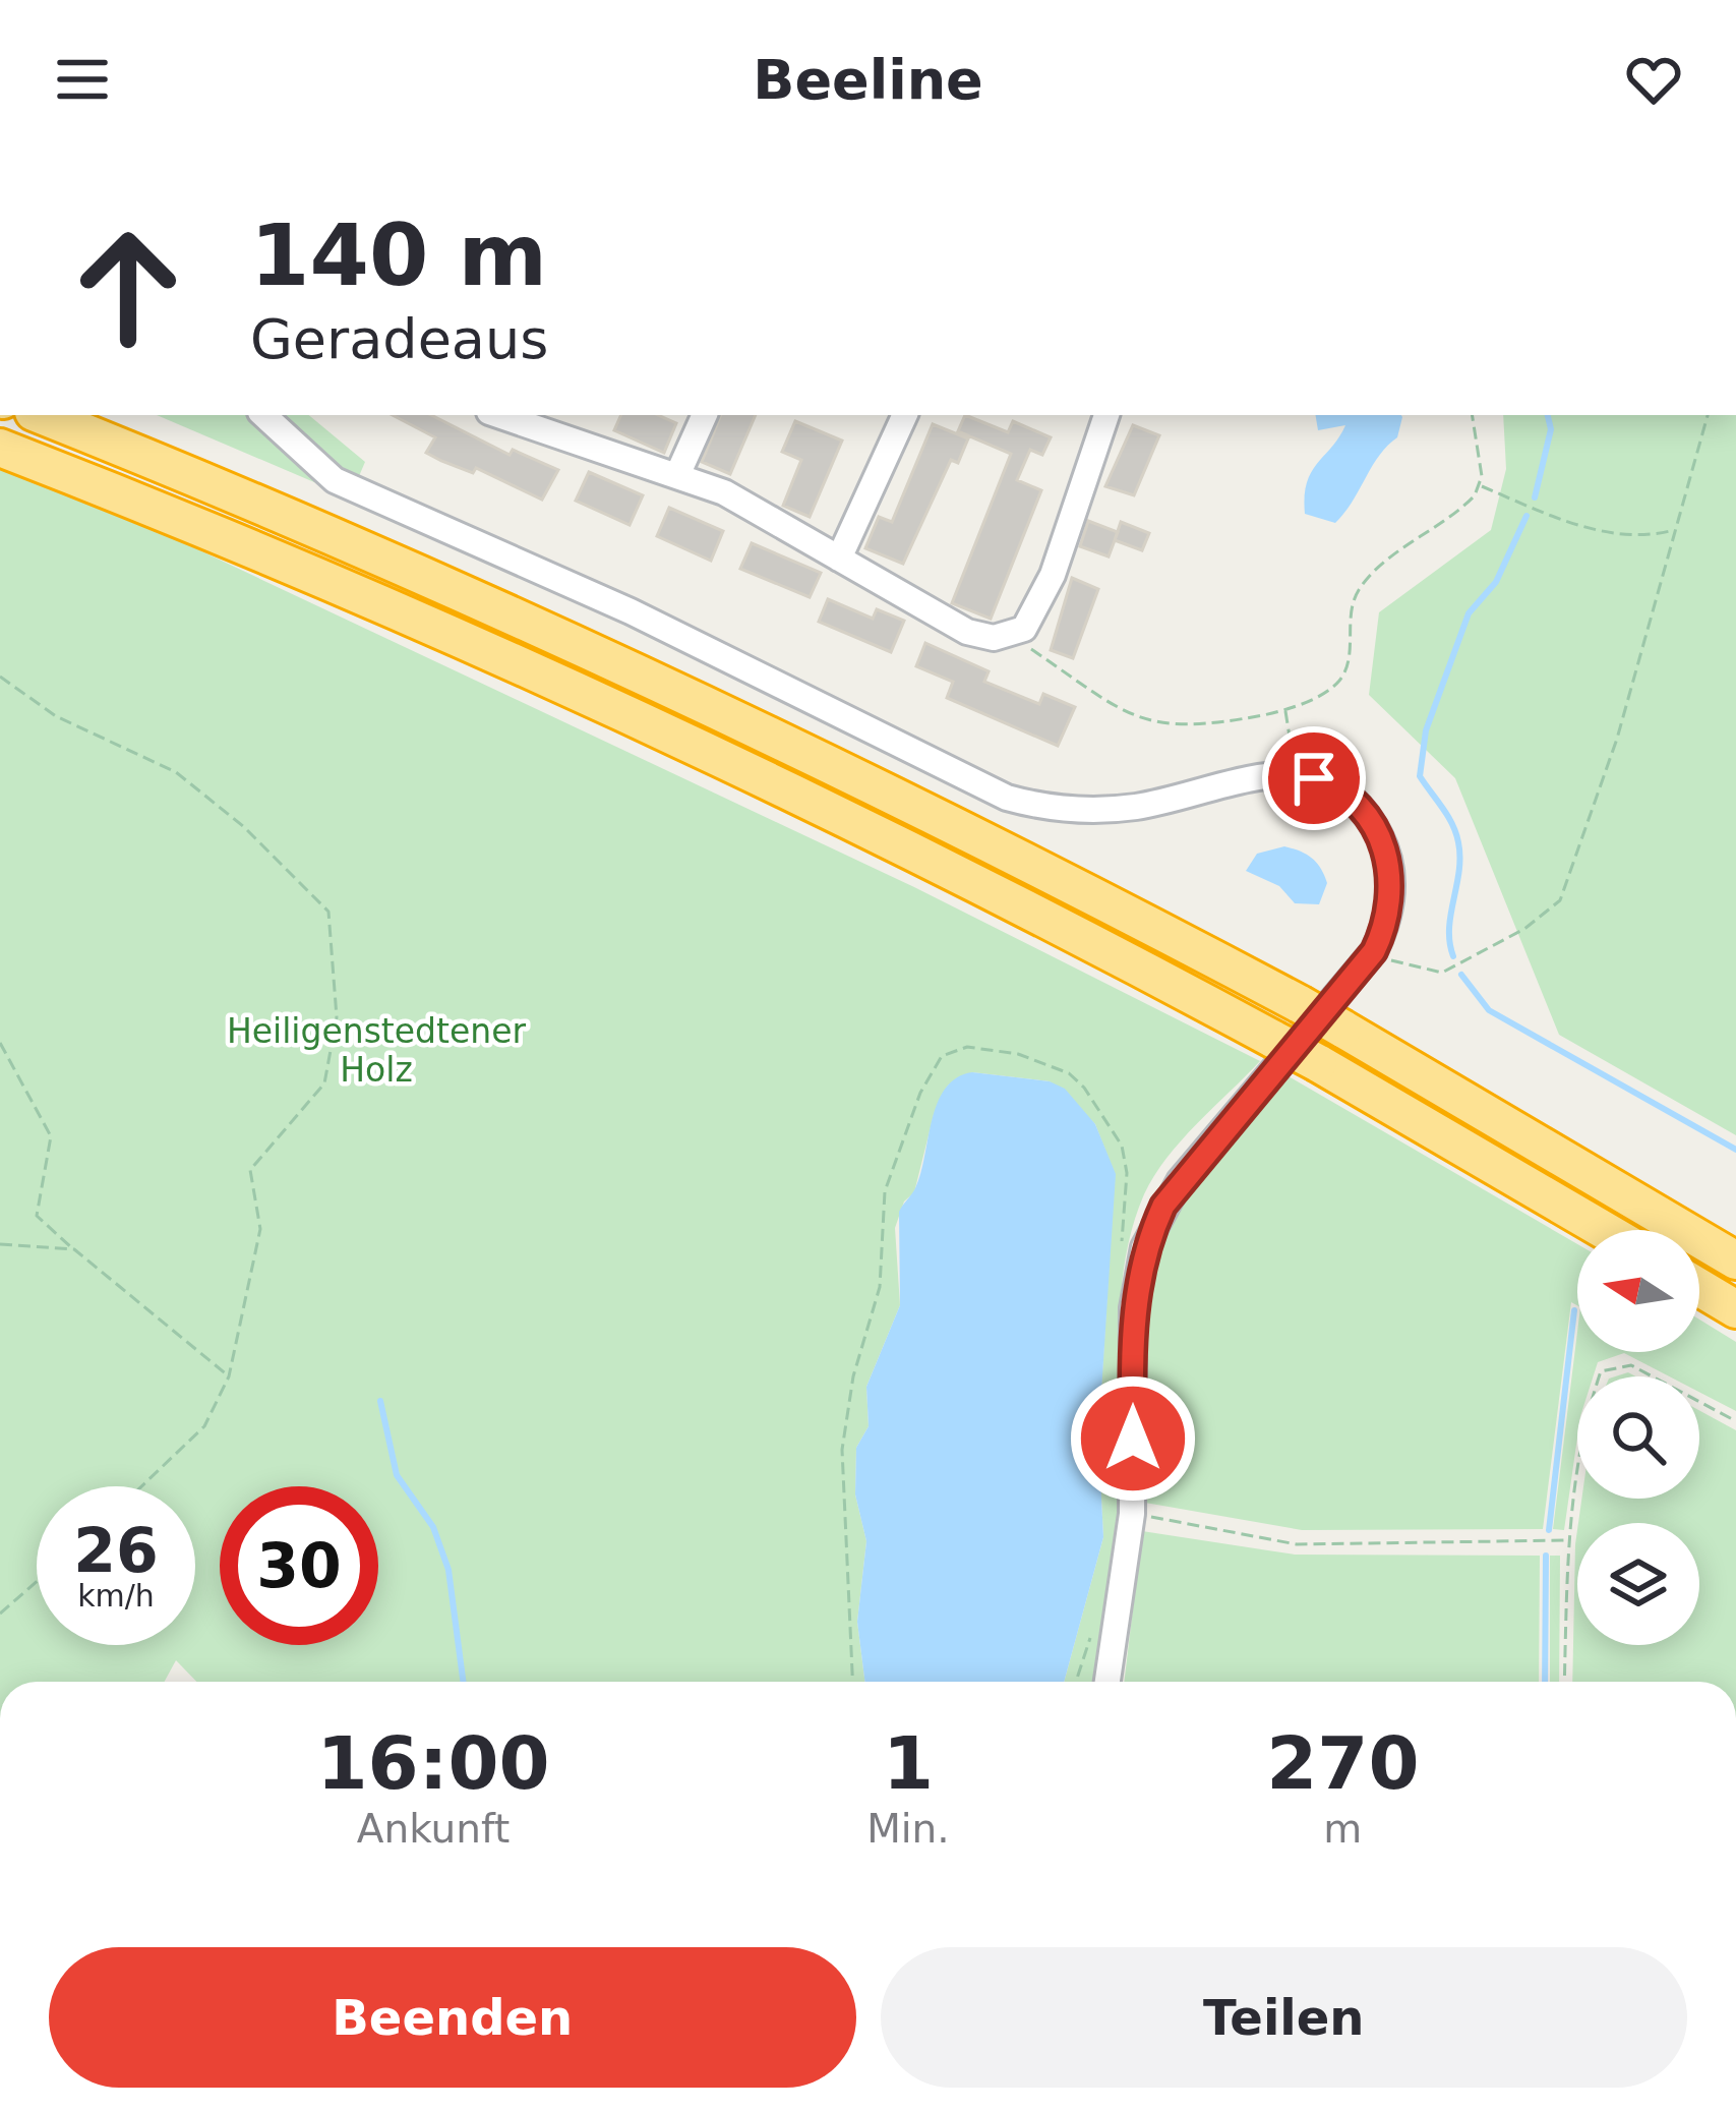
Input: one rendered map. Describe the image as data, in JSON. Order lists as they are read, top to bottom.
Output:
{
  "parks": ["Heiligenstedtener Holz"],
  "north": "left",
  "page": {
    "header": "Beeline",
    "turn": ["140 m", "Geradeaus"],
    "speed": "26 km/h",
    "limit": "30",
    "eta": [
      "16:00",
      "Ankunft",
      "1",
      "Min.",
      "270",
      "m"
    ],
    "buttons": ["Beenden", "Teilen"]
  }
}
